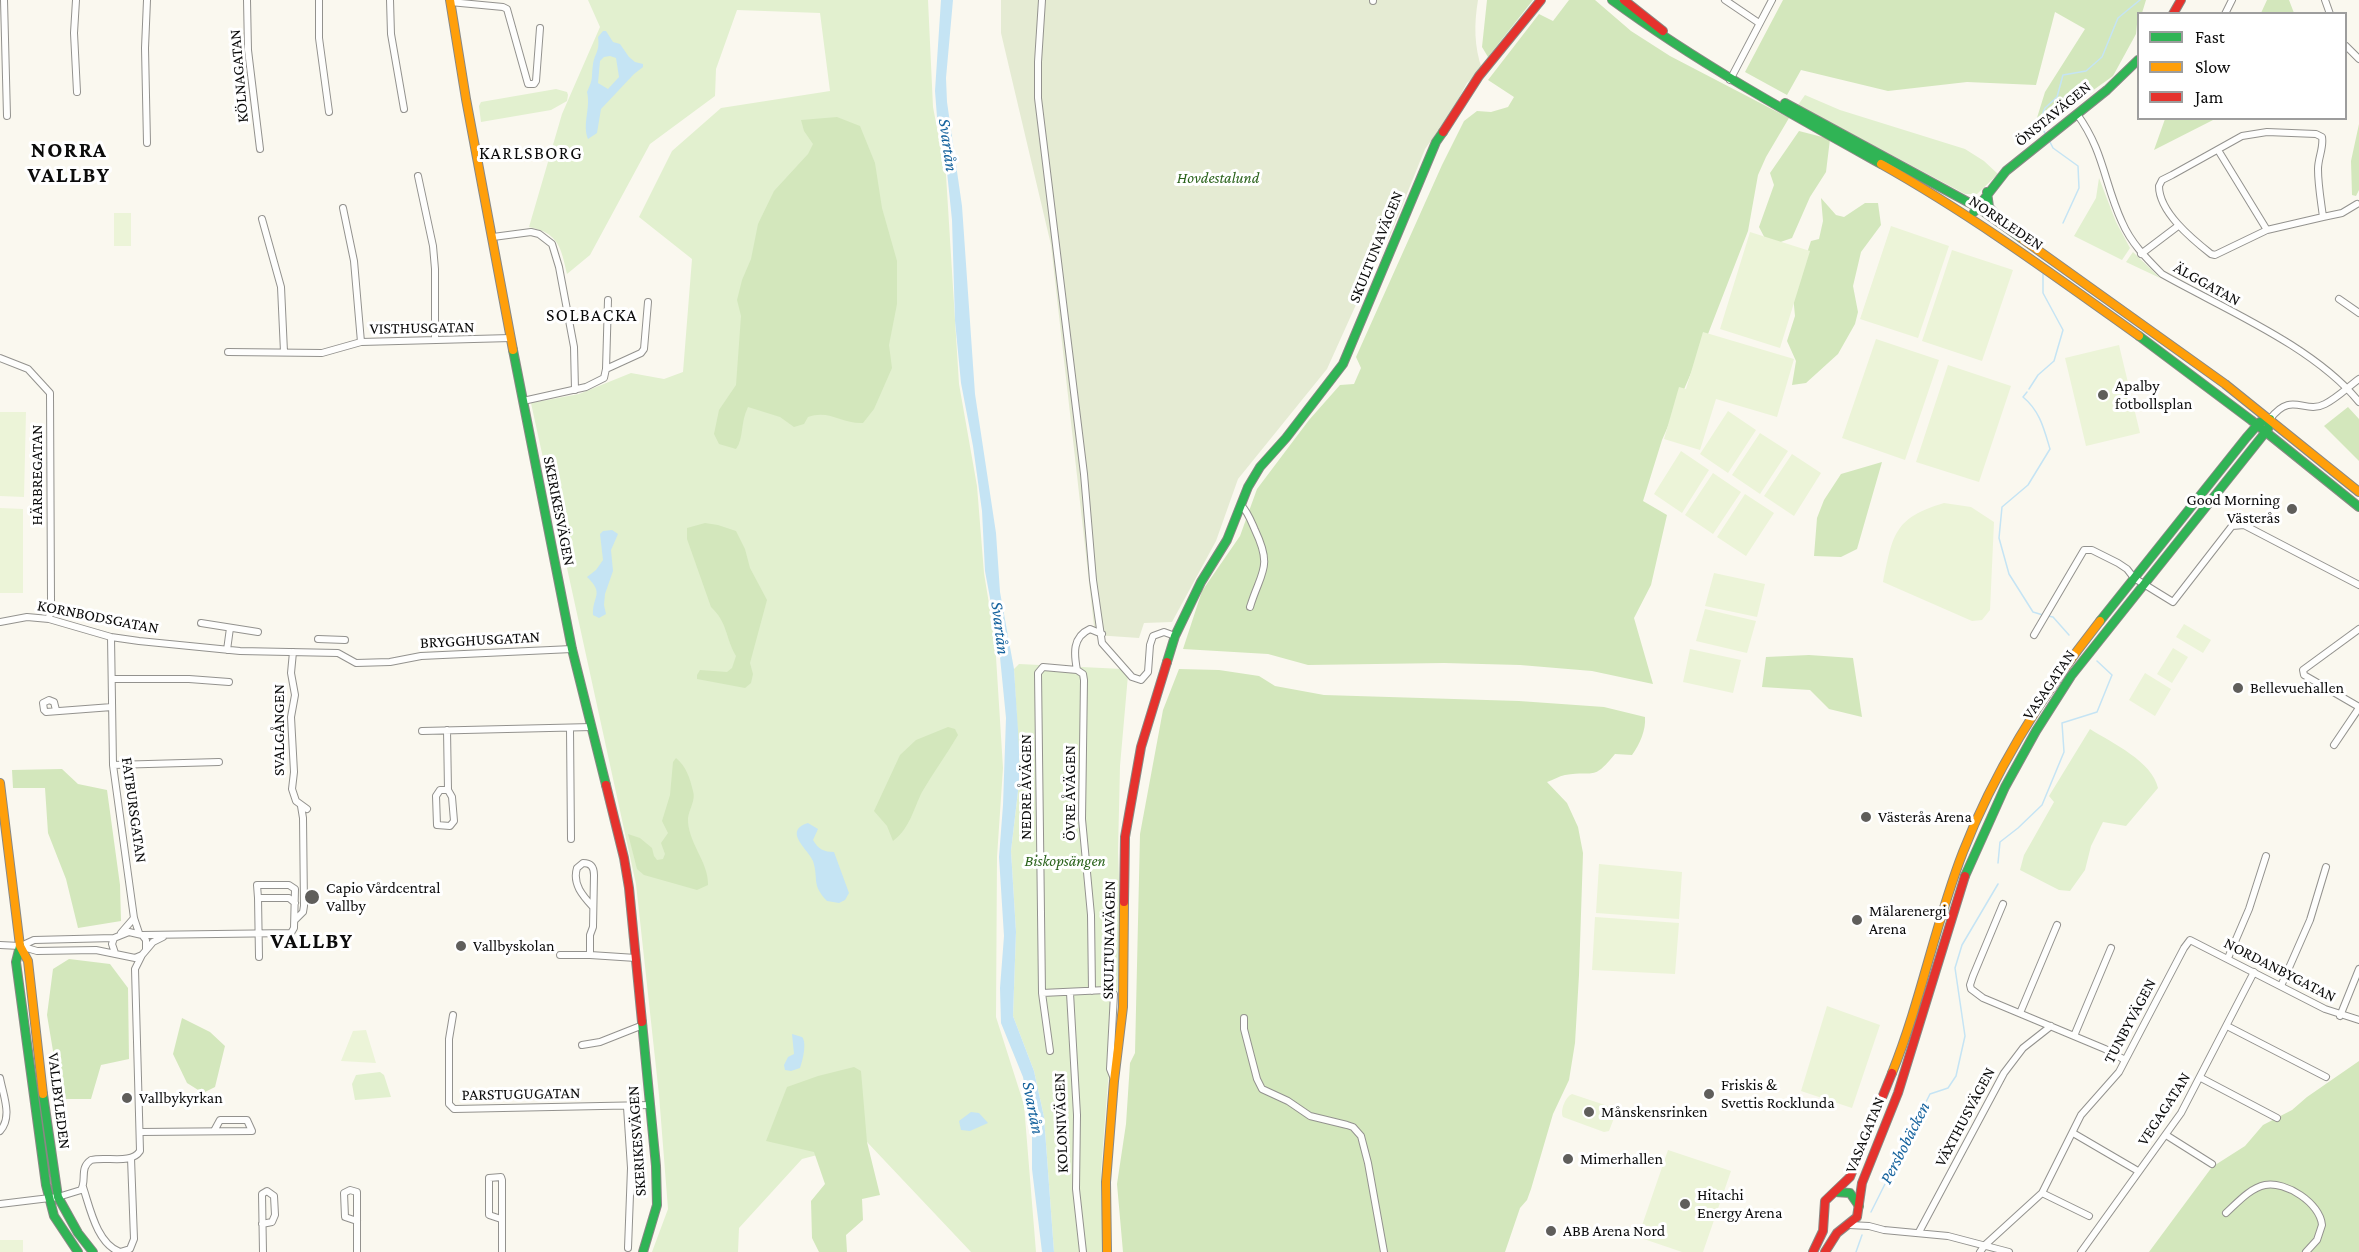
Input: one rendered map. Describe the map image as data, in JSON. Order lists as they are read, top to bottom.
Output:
{
  "streets": {
    "street": [
      "KÖLNAGATAN",
      "ÖNSTAVÄGEN",
      "NORRLEDEN",
      "SKULTUNAVÄGEN",
      "ÄLGGATAN",
      "VISTHUSGATAN",
      "HÄRBREGATAN",
      "SKERIKESVÄGEN",
      "KORNBODSGATAN",
      "BRYGGHUSGATAN",
      "VASAGATAN",
      "SVALGÅNGEN",
      "NEDRE ÅVÄGEN",
      "ÖVRE ÅVÄGEN",
      "FATBURSGATAN",
      "NORDANBYGATAN",
      "TUNBYVÄGEN",
      "PARSTUGUGATAN",
      "VALLBYLEDEN",
      "VEGAGATAN",
      "VÄXTHUSVÄGEN",
      "KOLONIVÄGEN"
    ]
  },
  "crossings": [
    ["ÖNSTAVÄGEN", "NORRLEDEN"],
    ["ÖNSTAVÄGEN", "ÄLGGATAN"],
    ["NORRLEDEN", "VASAGATAN"],
    ["VISTHUSGATAN", "SKERIKESVÄGEN"],
    ["HÄRBREGATAN", "KORNBODSGATAN"],
    ["SKERIKESVÄGEN", "BRYGGHUSGATAN"],
    ["SKERIKESVÄGEN", "PARSTUGUGATAN"],
    ["KORNBODSGATAN", "BRYGGHUSGATAN"],
    ["KORNBODSGATAN", "SVALGÅNGEN"],
    ["KORNBODSGATAN", "FATBURSGATAN"],
    ["NEDRE ÅVÄGEN", "ÖVRE ÅVÄGEN"],
    ["NORDANBYGATAN", "TUNBYVÄGEN"],
    ["NORDANBYGATAN", "VEGAGATAN"]
  ],
  "districts": [
    "NORRA VALLBY",
    "KARLSBORG",
    "SOLBACKA",
    "VALLBY"
  ],
  "water": ["Svartån", "Persbobäcken"],
  "parks": ["Hovdestalund", "Biskopsängen"],
  "places": [
    "Apalby fotbollsplan",
    "Good Morning Västerås",
    "Bellevuehallen",
    "Västerås Arena",
    "Capio Vårdcentral Vallby",
    "Mälarenergi Arena",
    "Vallbyskolan",
    "Friskis & Svettis Rocklunda",
    "Vallbykyrkan",
    "Månskensrinken",
    "Mimerhallen",
    "Hitachi Energy Arena",
    "ABB Arena Nord"
  ],
  "legend": ["Fast", "Slow", "Jam"]
}
